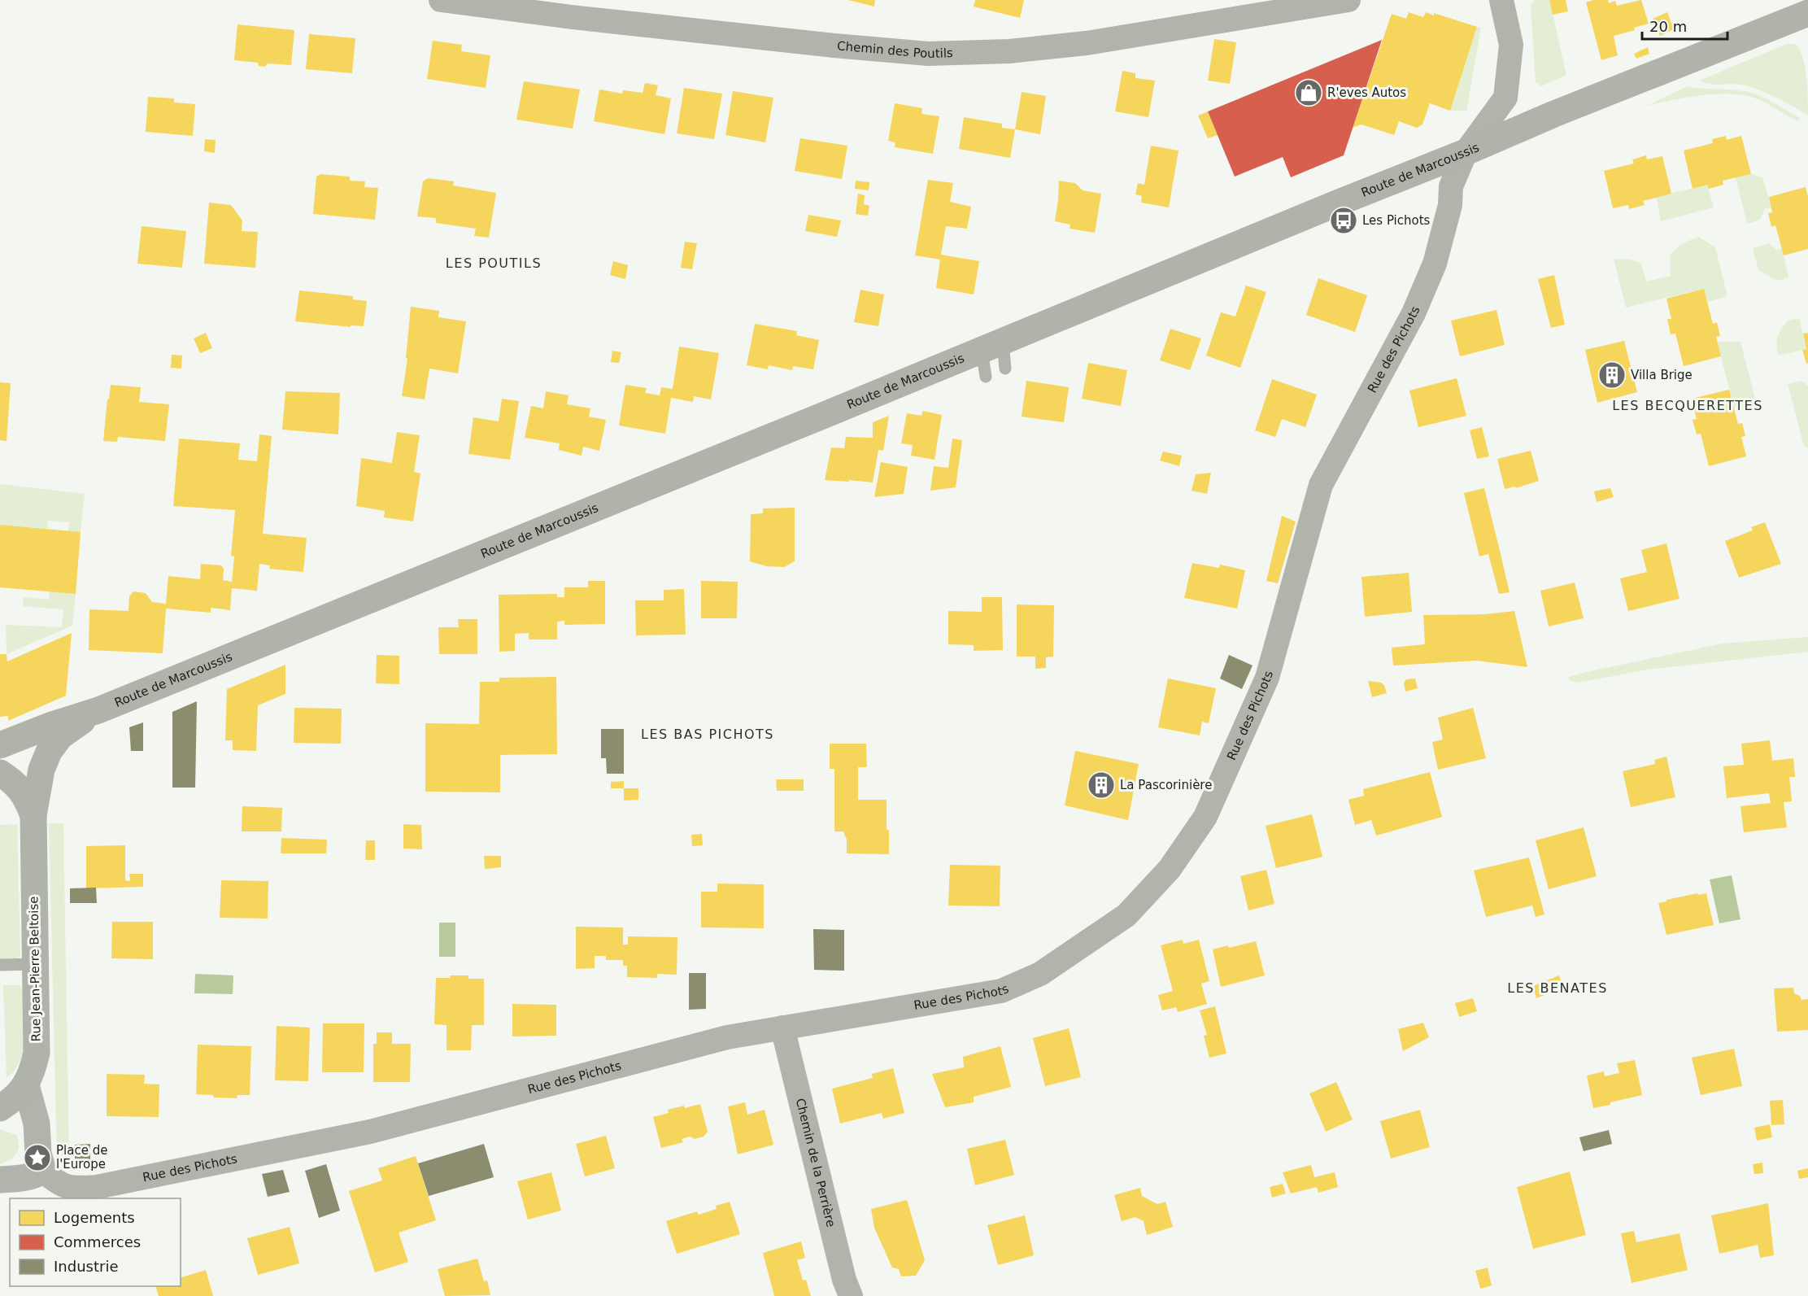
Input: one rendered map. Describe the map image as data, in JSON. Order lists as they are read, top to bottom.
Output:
{
  "streets": {
    "main road": ["Route de Marcoussis", "Rue Jean-Pierre Beltoise"],
    "street": ["Chemin des Poutils", "Rue des Pichots", "Chemin de la Perrière"]
  },
  "crossings": [
    ["Route de Marcoussis", "Rue des Pichots"],
    ["Route de Marcoussis", "Rue Jean-Pierre Beltoise"],
    ["Rue des Pichots", "Chemin de la Perrière"]
  ],
  "districts": [
    "LES POUTILS",
    "LES BECQUERETTES",
    "LES BAS PICHOTS",
    "LES BENATES"
  ],
  "places": {
    "shop": ["R'eves Autos"],
    "bus stop": ["Les Pichots"],
    "building": ["Villa Brige", "La Pascorinière"],
    "place": ["Place de l'Europe"]
  },
  "legend": ["Logements", "Commerces", "Industrie"],
  "scale_bar": "20 m"
}
